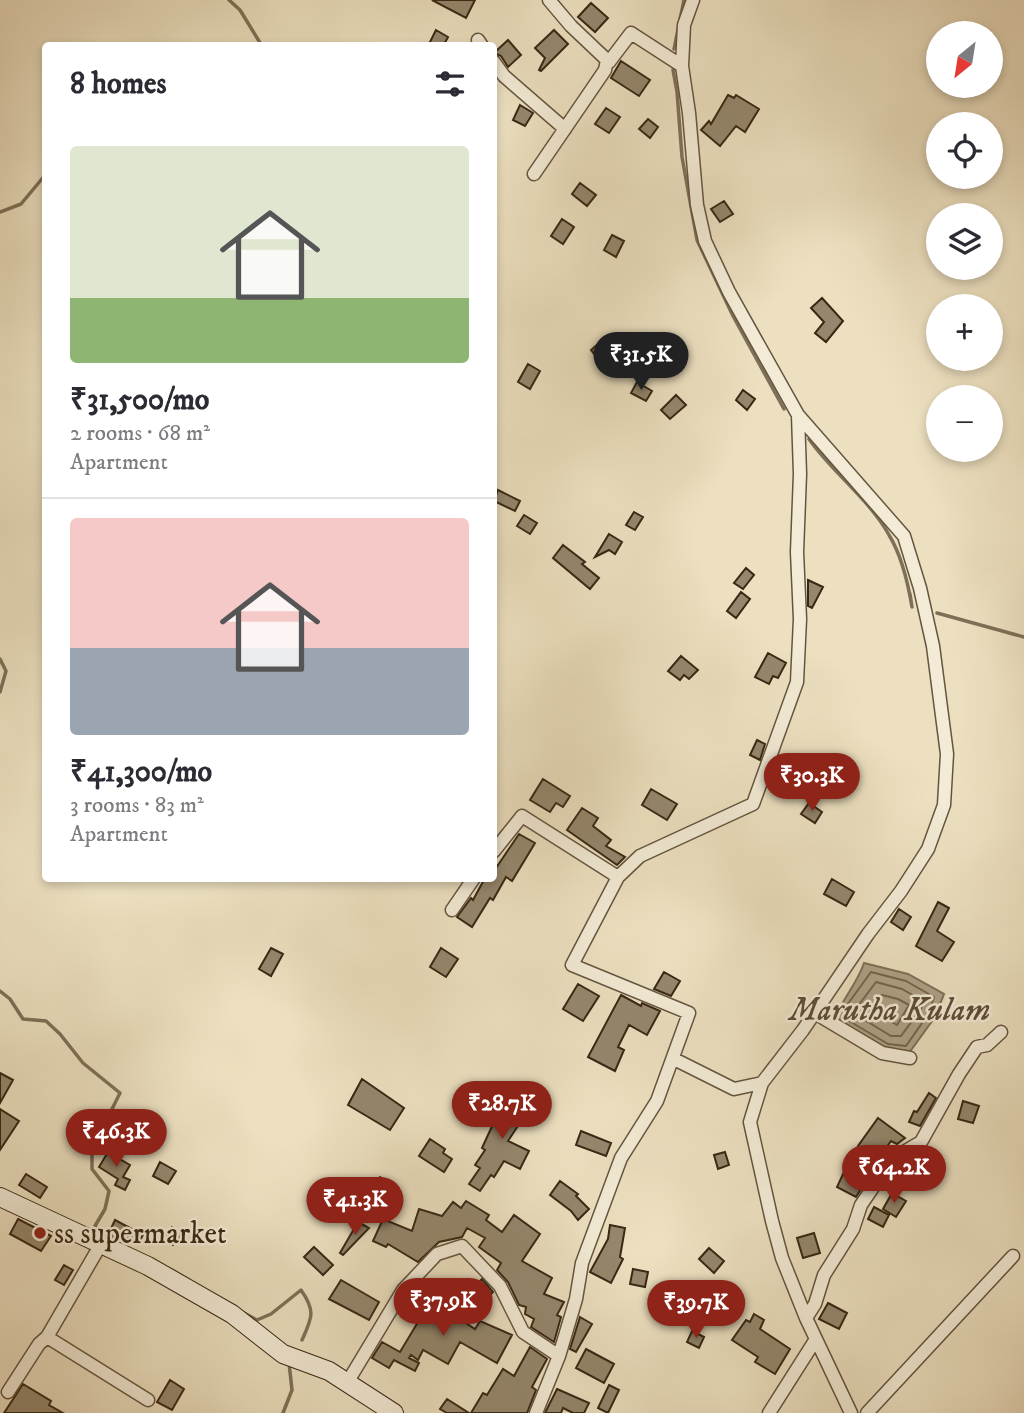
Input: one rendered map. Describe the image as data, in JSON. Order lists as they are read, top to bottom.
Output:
{
  "water": ["Marutha Kulam"],
  "places": ["ss supermarket"],
  "north": "bottom left",
  "page": {
    "map_buttons": ["+", "−"],
    "heading": "8 homes",
    "list": [
      {
        "name": "₹31,500/mo",
        "note": "2 rooms · 68 m² · Apartment"
      },
      {
        "name": "₹41,300/mo",
        "note": "3 rooms · 83 m² · Apartment"
      }
    ],
    "price": [
      "₹31.5K",
      "₹30.3K",
      "₹28.7K",
      "₹46.3K",
      "₹64.2K",
      "₹41.3K",
      "₹37.9K",
      "₹39.7K"
    ]
  }
}
